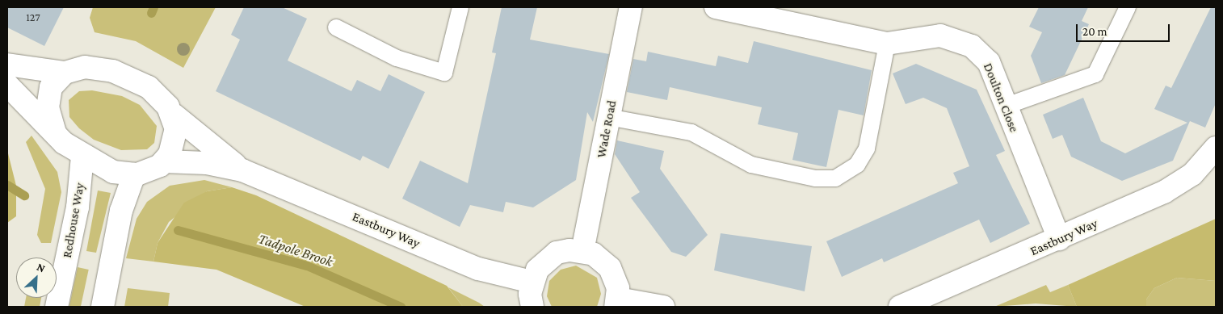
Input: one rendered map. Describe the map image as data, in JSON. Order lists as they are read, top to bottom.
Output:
{
  "streets": {
    "street": [
      "Doulton Close",
      "Wade Road",
      "Redhouse Way",
      "Eastbury Way"
    ]
  },
  "crossings": [
    ["Doulton Close", "Eastbury Way"],
    ["Redhouse Way", "Eastbury Way"]
  ],
  "water": ["Tadpole Brook"],
  "house_numbers": ["127"],
  "scale_bar": "20 m",
  "north": "top right"
}
